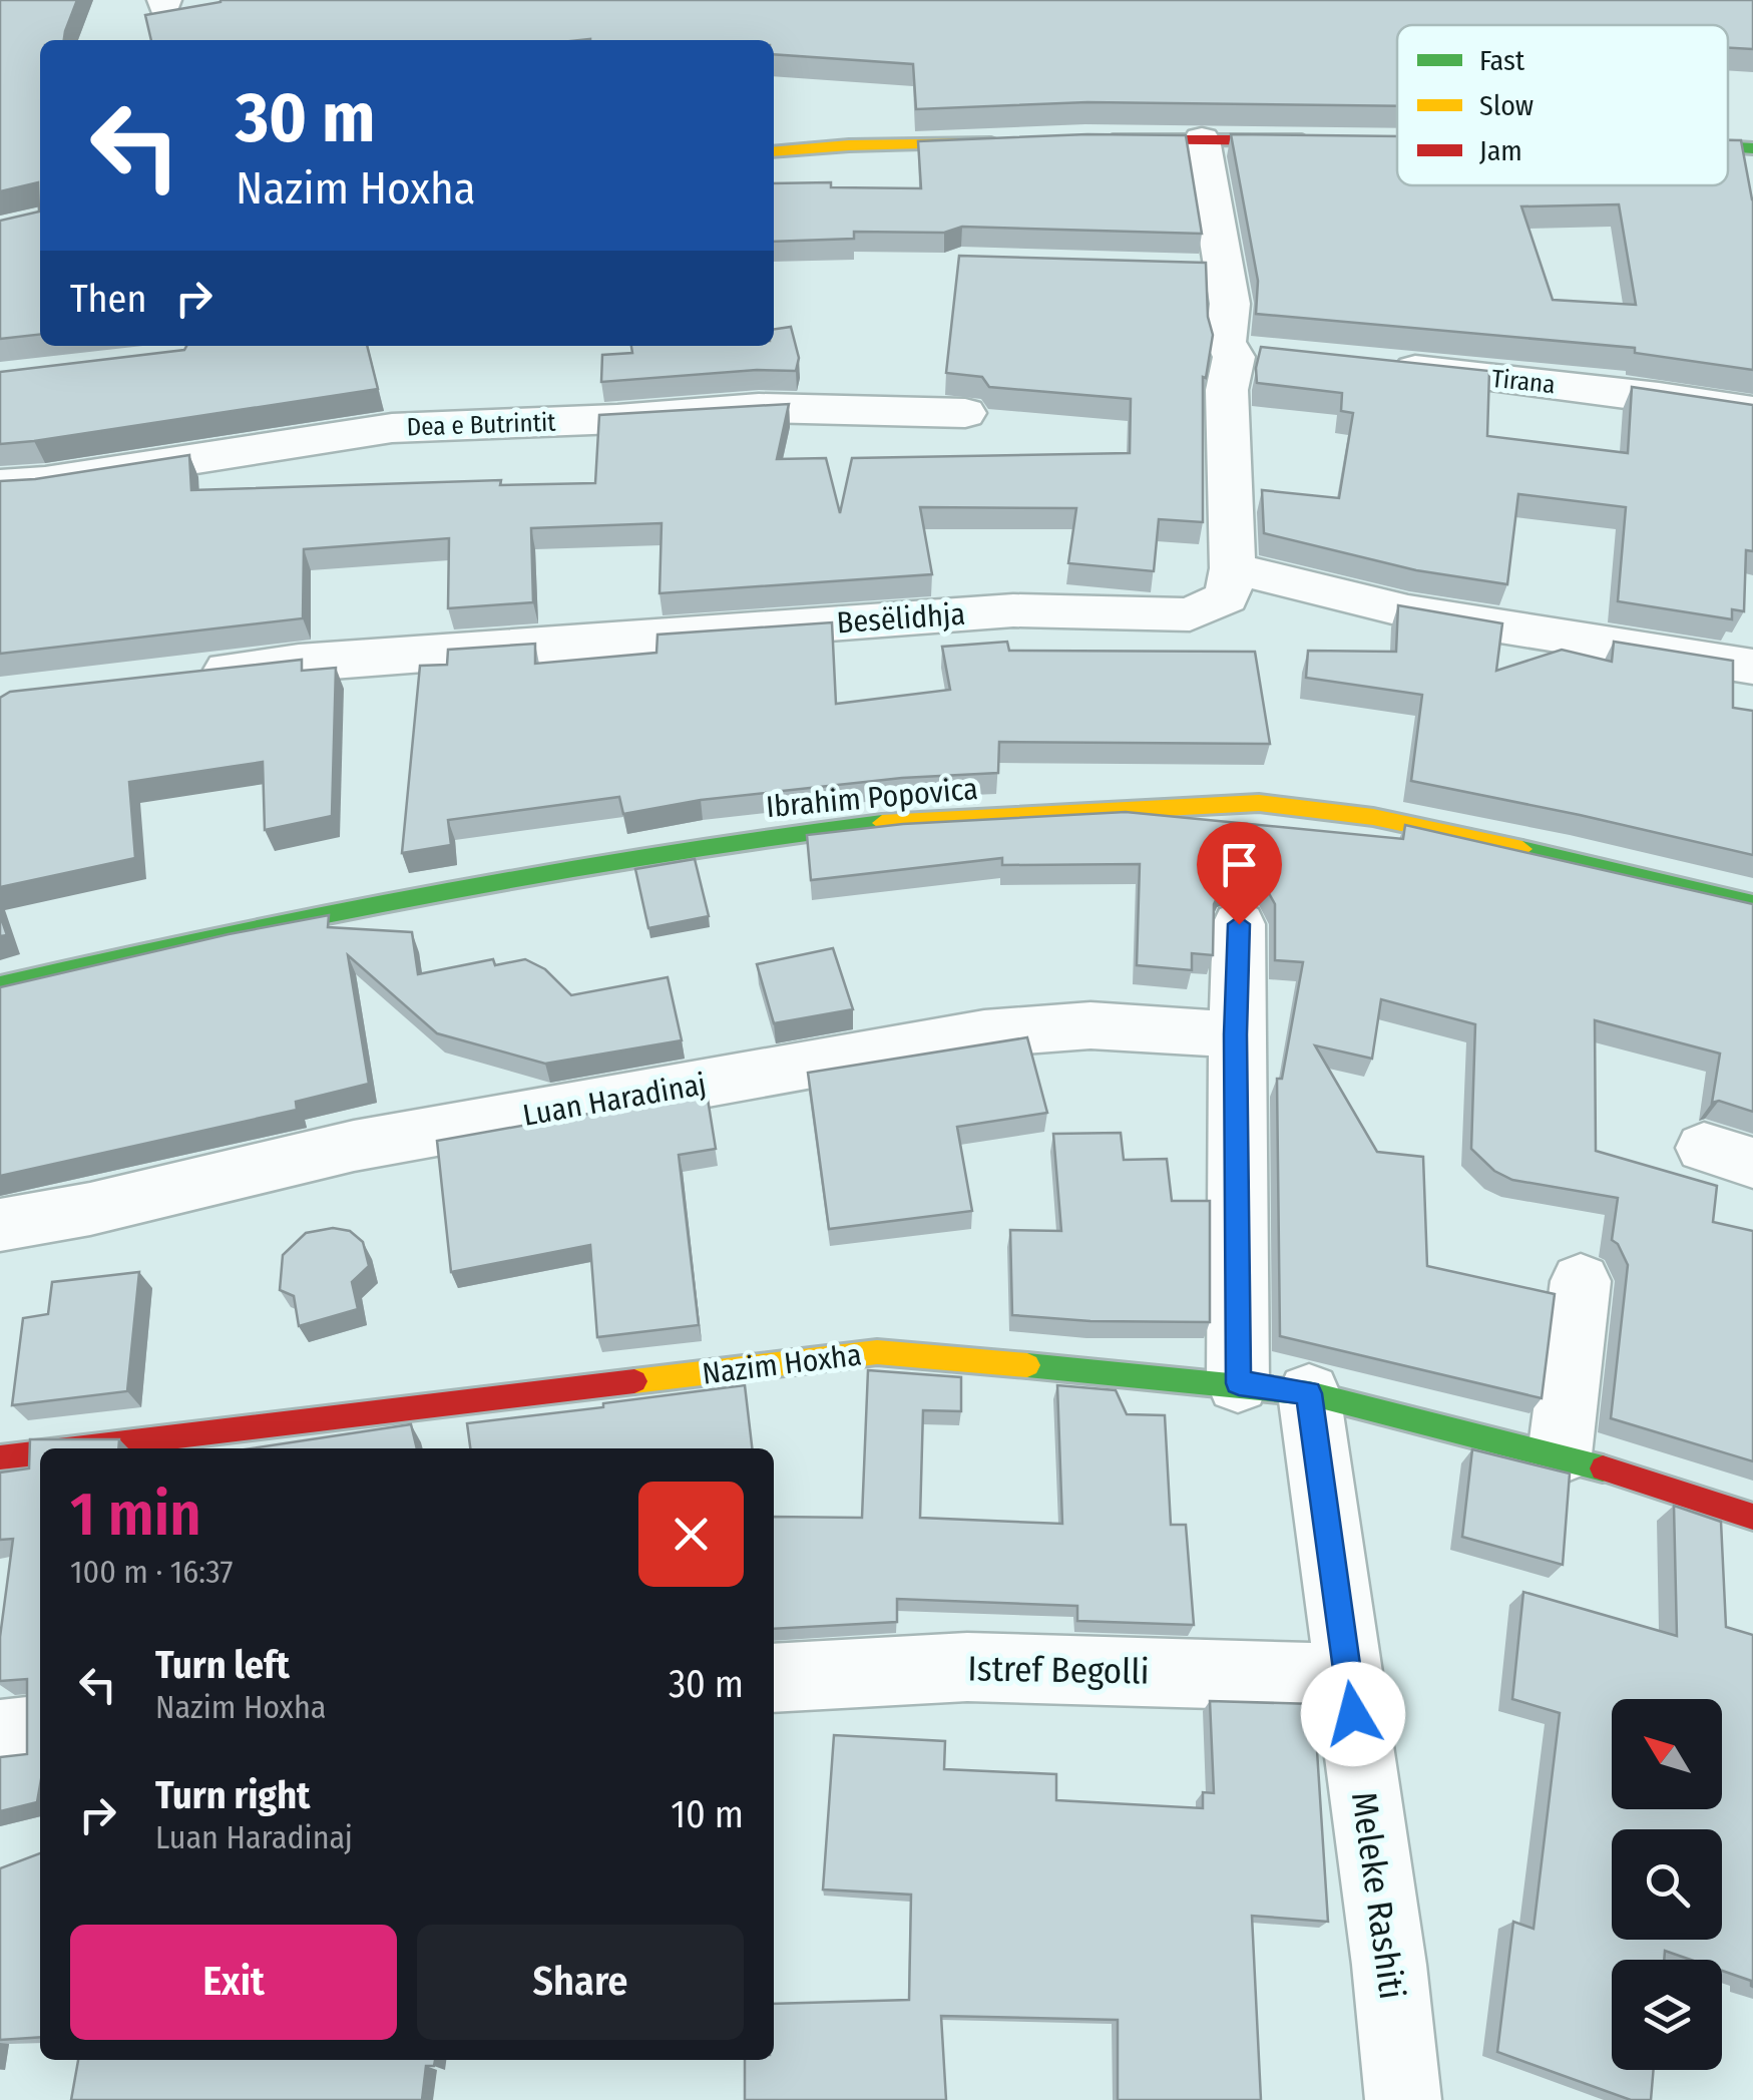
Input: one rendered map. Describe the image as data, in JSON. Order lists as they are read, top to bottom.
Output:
{
  "streets": {
    "street": [
      "Tirana",
      "Dea e Butrintit",
      "Besëlidhja",
      "Ibrahim Popovica",
      "Luan Haradinaj",
      "Nazim Hoxha",
      "Istref Begolli",
      "Meleke Rashiti"
    ]
  },
  "crossings": [
    ["Nazim Hoxha", "Meleke Rashiti"],
    ["Istref Begolli", "Meleke Rashiti"]
  ],
  "legend": ["Fast", "Slow", "Jam"],
  "north": "top left",
  "page": {
    "turn": ["30 m", "Nazim Hoxha"],
    "then": "Then",
    "heading": ["1 min", "100 m · 16:37"],
    "list": [
      {
        "name": "Turn left",
        "note": "Nazim Hoxha",
        "value": "30 m"
      },
      {
        "name": "Turn right",
        "note": "Luan Haradinaj",
        "value": "10 m"
      }
    ],
    "buttons": ["Exit", "Share"]
  }
}
